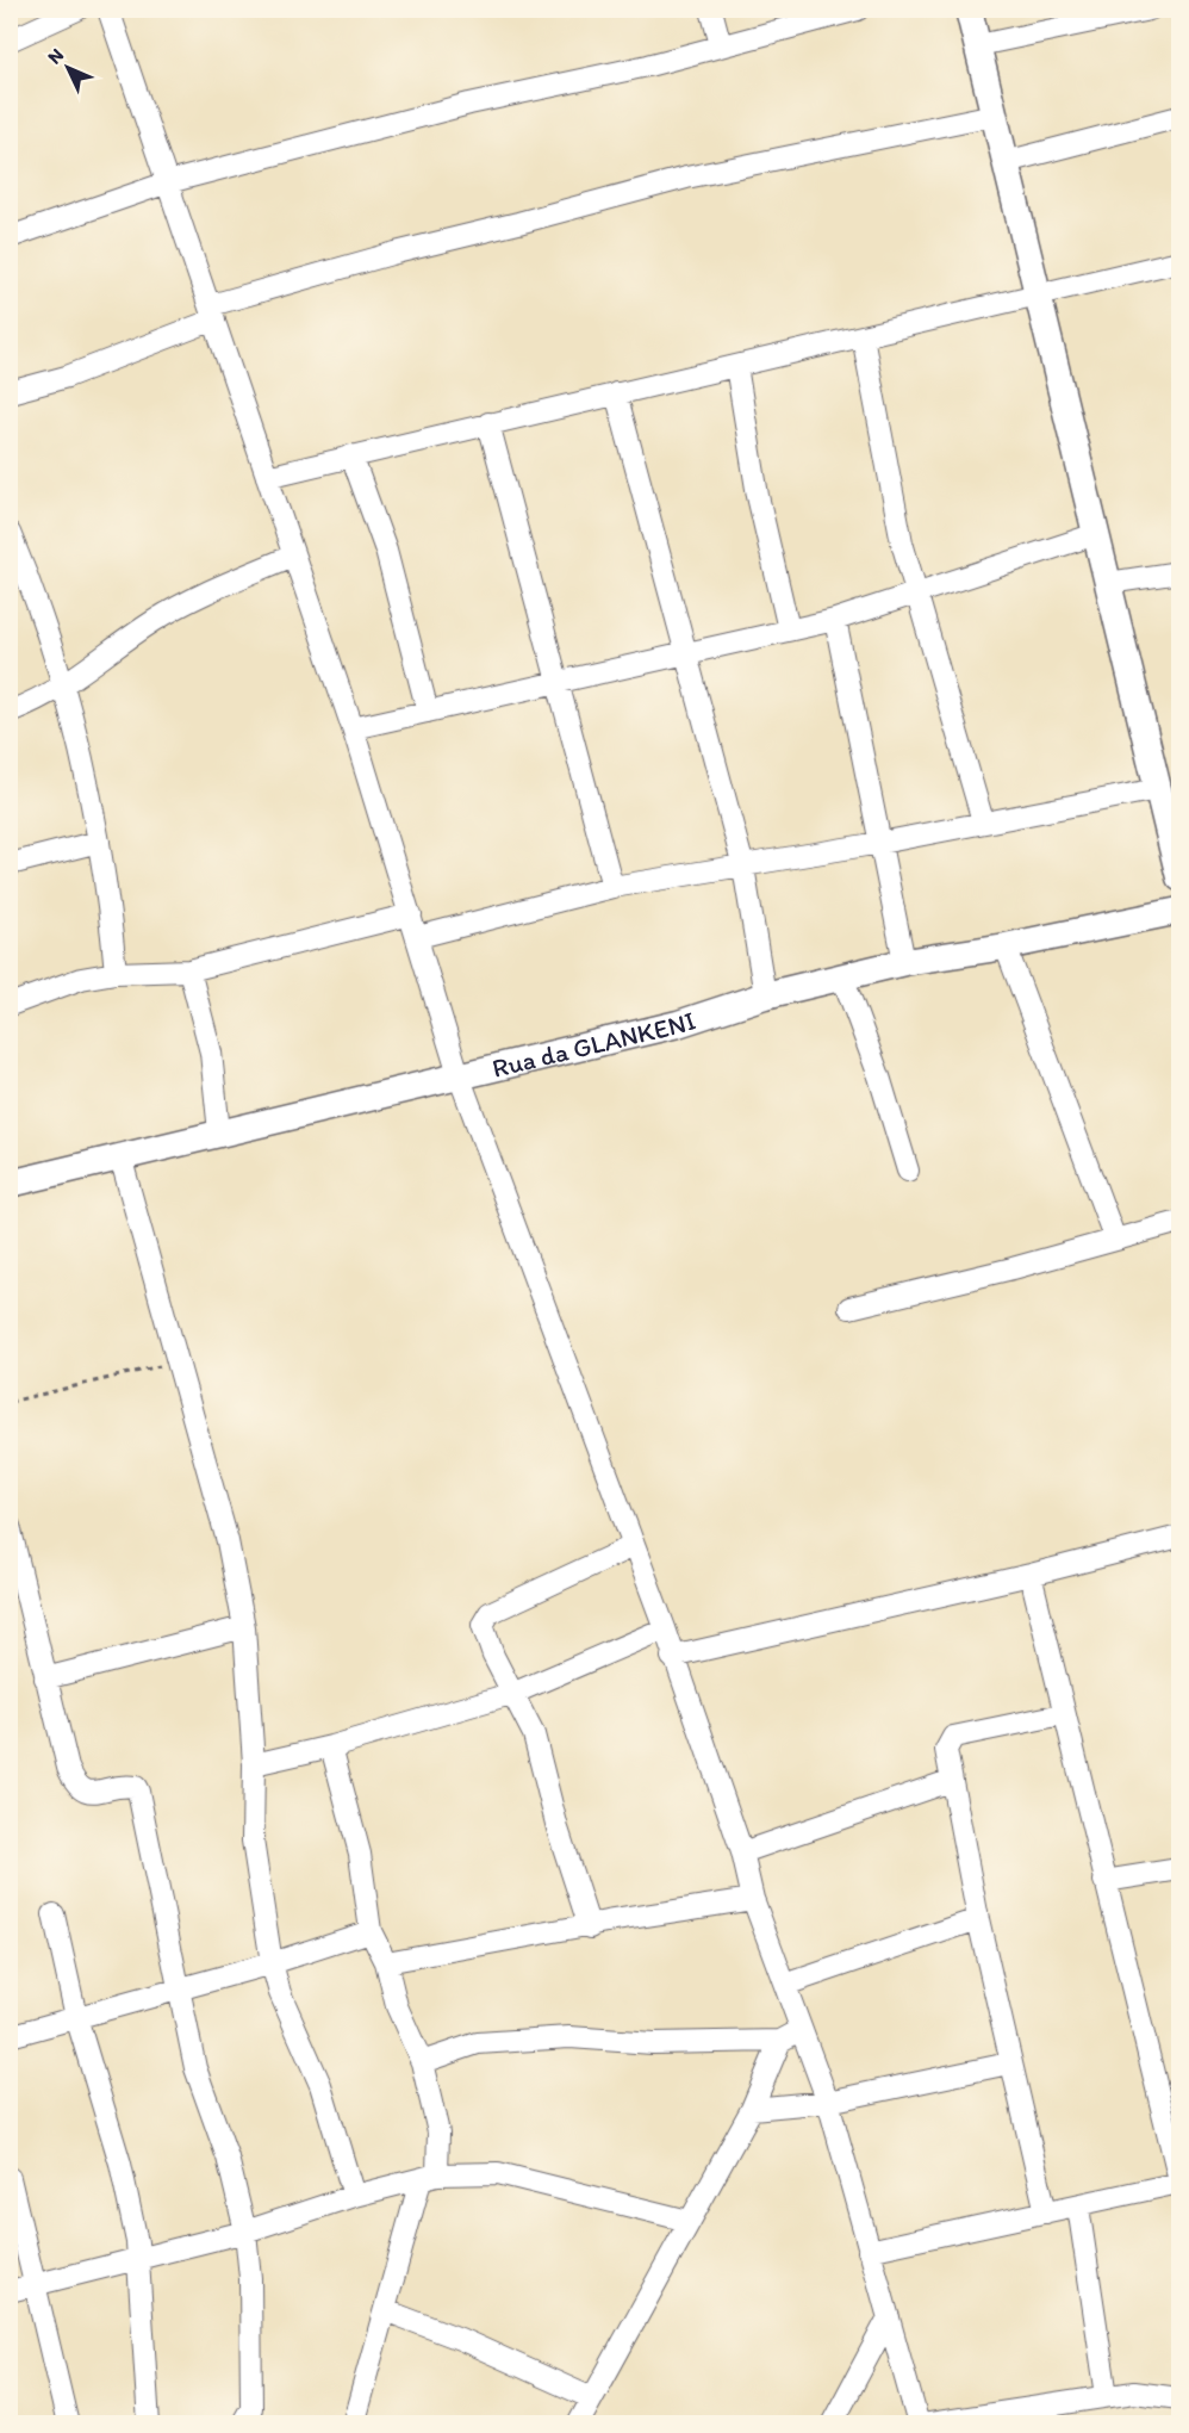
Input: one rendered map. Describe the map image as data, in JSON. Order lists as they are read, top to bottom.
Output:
{
  "streets": {
    "street": ["Rua da GLANKENI"]
  },
  "north": "top left"
}
